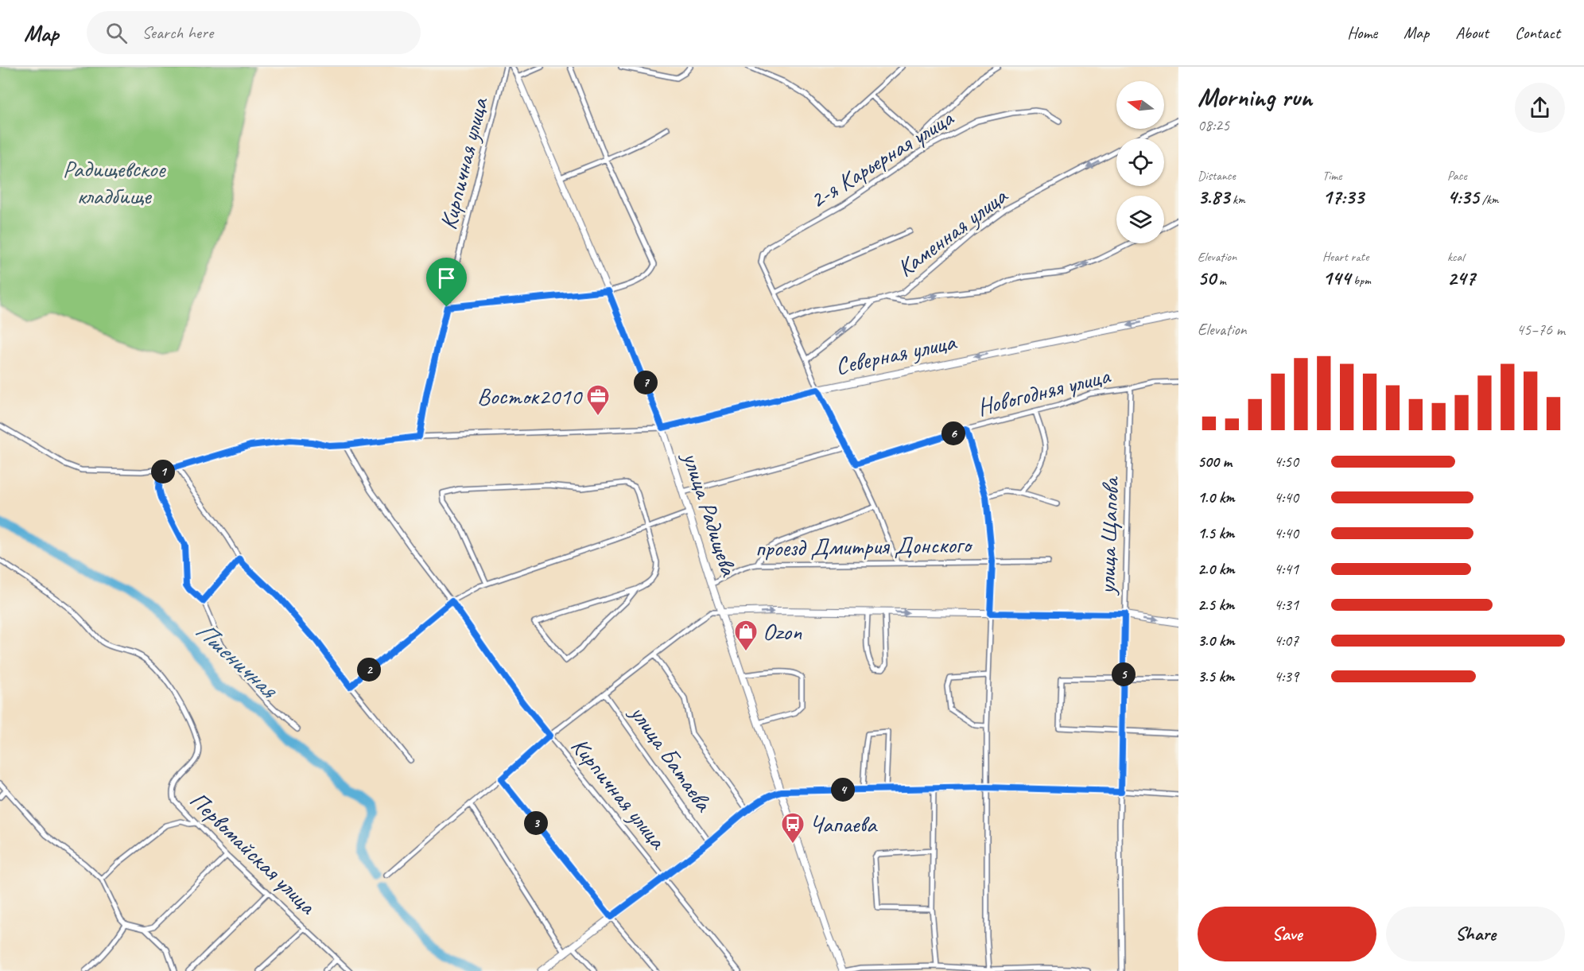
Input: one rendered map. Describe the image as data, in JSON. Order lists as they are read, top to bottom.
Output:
{
  "streets": {
    "main road": ["Северная улица", "улица Радищева"],
    "street": [
      "2-я Карьерная улица",
      "Кирпичная улица",
      "Каменная улица",
      "Новогодняя улица",
      "улица Щапова",
      "проезд Дмитрия Донского",
      "улица Батаева",
      "Первомайская улица"
    ]
  },
  "crossings": [
    ["Кирпичная улица", "Северная улица"],
    ["Северная улица", "улица Радищева"],
    ["Новогодняя улица", "улица Щапова"],
    ["улица Радищева", "проезд Дмитрия Донского"]
  ],
  "one_way": ["Каменная улица"],
  "water": ["Пшеничная"],
  "parks": ["Радищевское кладбище"],
  "places": {
    "office": ["Восток2010"],
    "shop": ["Ozon"],
    "bus stop": ["Чапаева"]
  },
  "north": "left",
  "page": {
    "header": "Map",
    "search": "Search here",
    "nav": [
      "Home",
      "Map",
      "About",
      "Contact"
    ],
    "heading": ["Morning run", "08:25"],
    "stats": [
      ["Distance", "3.83 km"],
      ["Time", "17:33"],
      ["Pace", "4:35 /km"],
      ["Elevation", "50 m"],
      ["Heart rate", "144 bpm"],
      ["kcal", "247"]
    ],
    "chart": ["Elevation", "45–76 m"],
    "pins": [
      "7",
      "6",
      "1",
      "2",
      "5",
      "4",
      "3"
    ],
    "list": [
      {
        "name": "500 m",
        "note": "4:50"
      },
      {
        "name": "1.0 km",
        "note": "4:40"
      },
      {
        "name": "1.5 km",
        "note": "4:40"
      },
      {
        "name": "2.0 km",
        "note": "4:41"
      },
      {
        "name": "2.5 km",
        "note": "4:31"
      },
      {
        "name": "3.0 km",
        "note": "4:07"
      },
      {
        "name": "3.5 km",
        "note": "4:39"
      }
    ],
    "buttons": ["Save", "Share"]
  }
}
